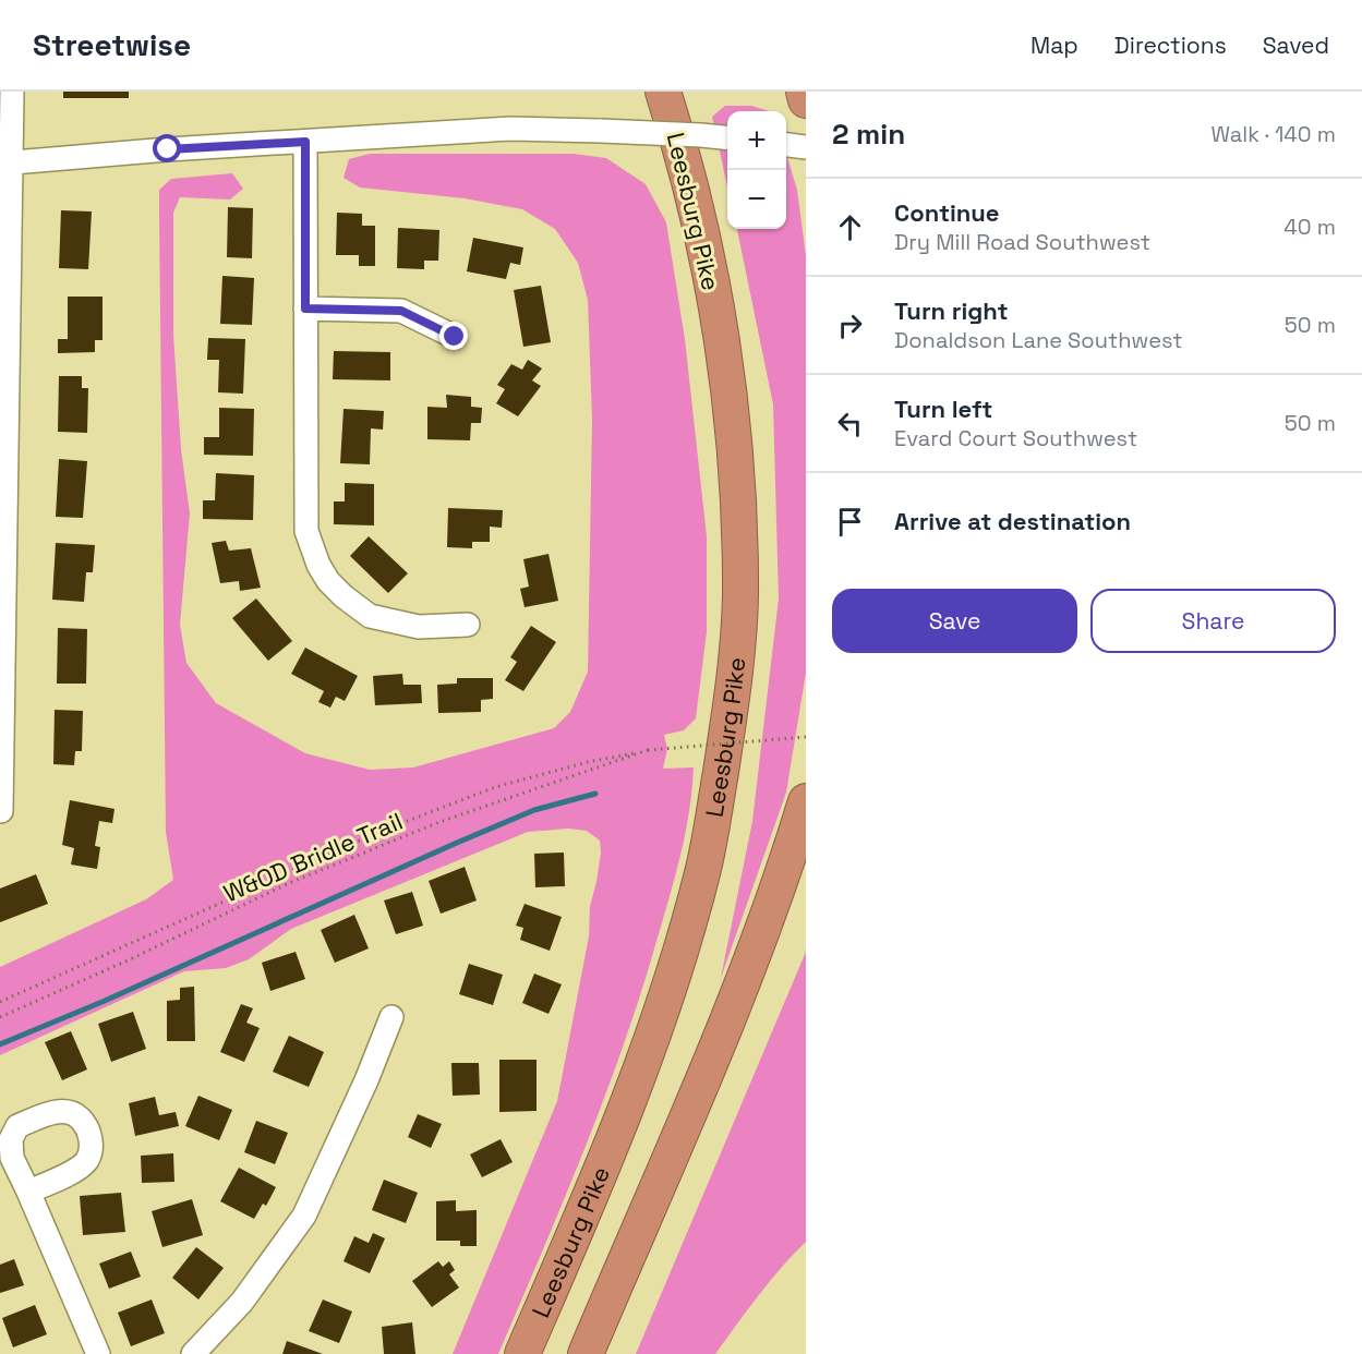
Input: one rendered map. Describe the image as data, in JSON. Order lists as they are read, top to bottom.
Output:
{
  "streets": {
    "highway": ["Leesburg Pike"],
    "path": ["W&OD Bridle Trail"]
  },
  "page": {
    "header": "Streetwise",
    "nav": ["Map", "Directions", "Saved"],
    "heading": ["2 min", "Walk · 140 m"],
    "map_buttons": ["+", "−"],
    "list": [
      ["Continue", "Dry Mill Road Southwest", "40 m"],
      ["Turn right", "Donaldson Lane Southwest", "50 m"],
      ["Turn left", "Evard Court Southwest", "50 m"],
      "Arrive at destination"
    ],
    "buttons": ["Save", "Share"]
  }
}
